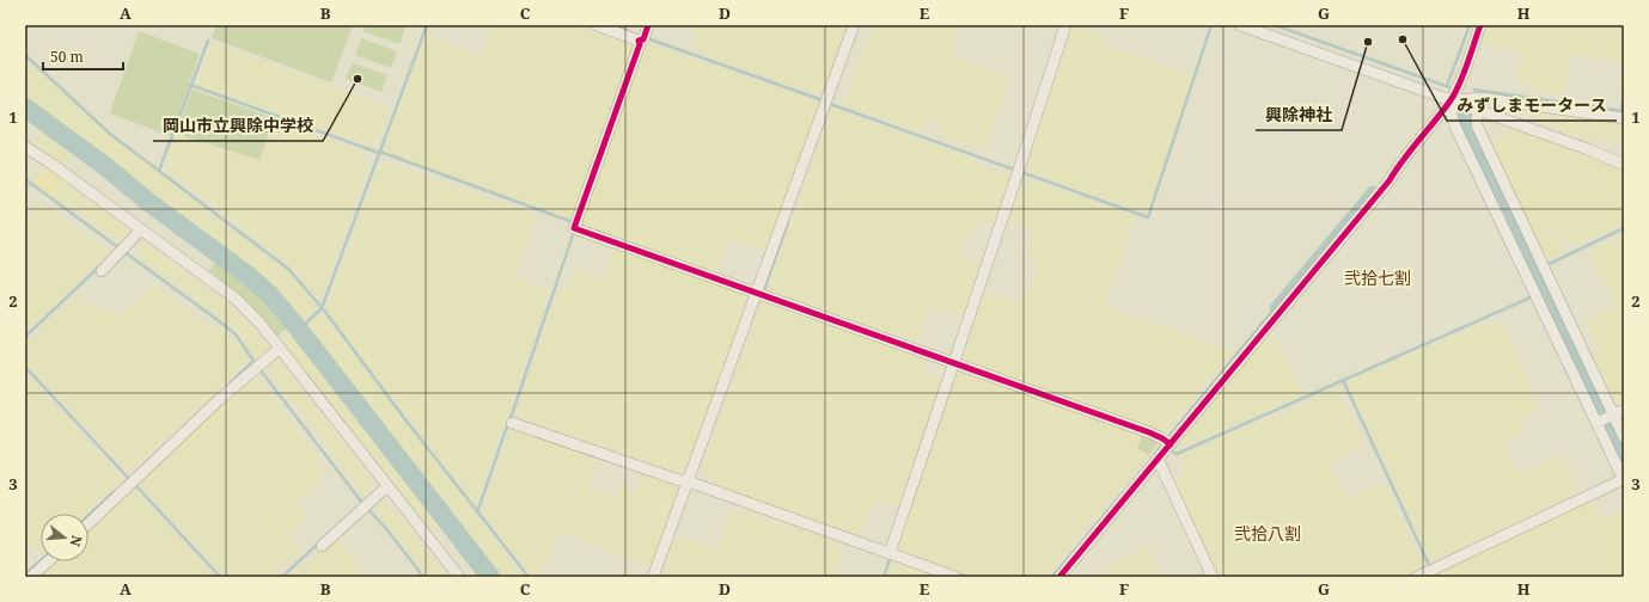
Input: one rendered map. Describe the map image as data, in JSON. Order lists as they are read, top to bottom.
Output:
{
  "districts": ["弐拾七割", "弐拾八割"],
  "places": ["みずしまモータース", "興除神社", "岡山市立興除中学校"],
  "scale_bar": "50 m",
  "north": "right",
  "grid": {
    "columns": [
      "A",
      "B",
      "C",
      "D",
      "E",
      "F",
      "G",
      "H"
    ],
    "rows": ["1", "2", "3"]
  }
}
